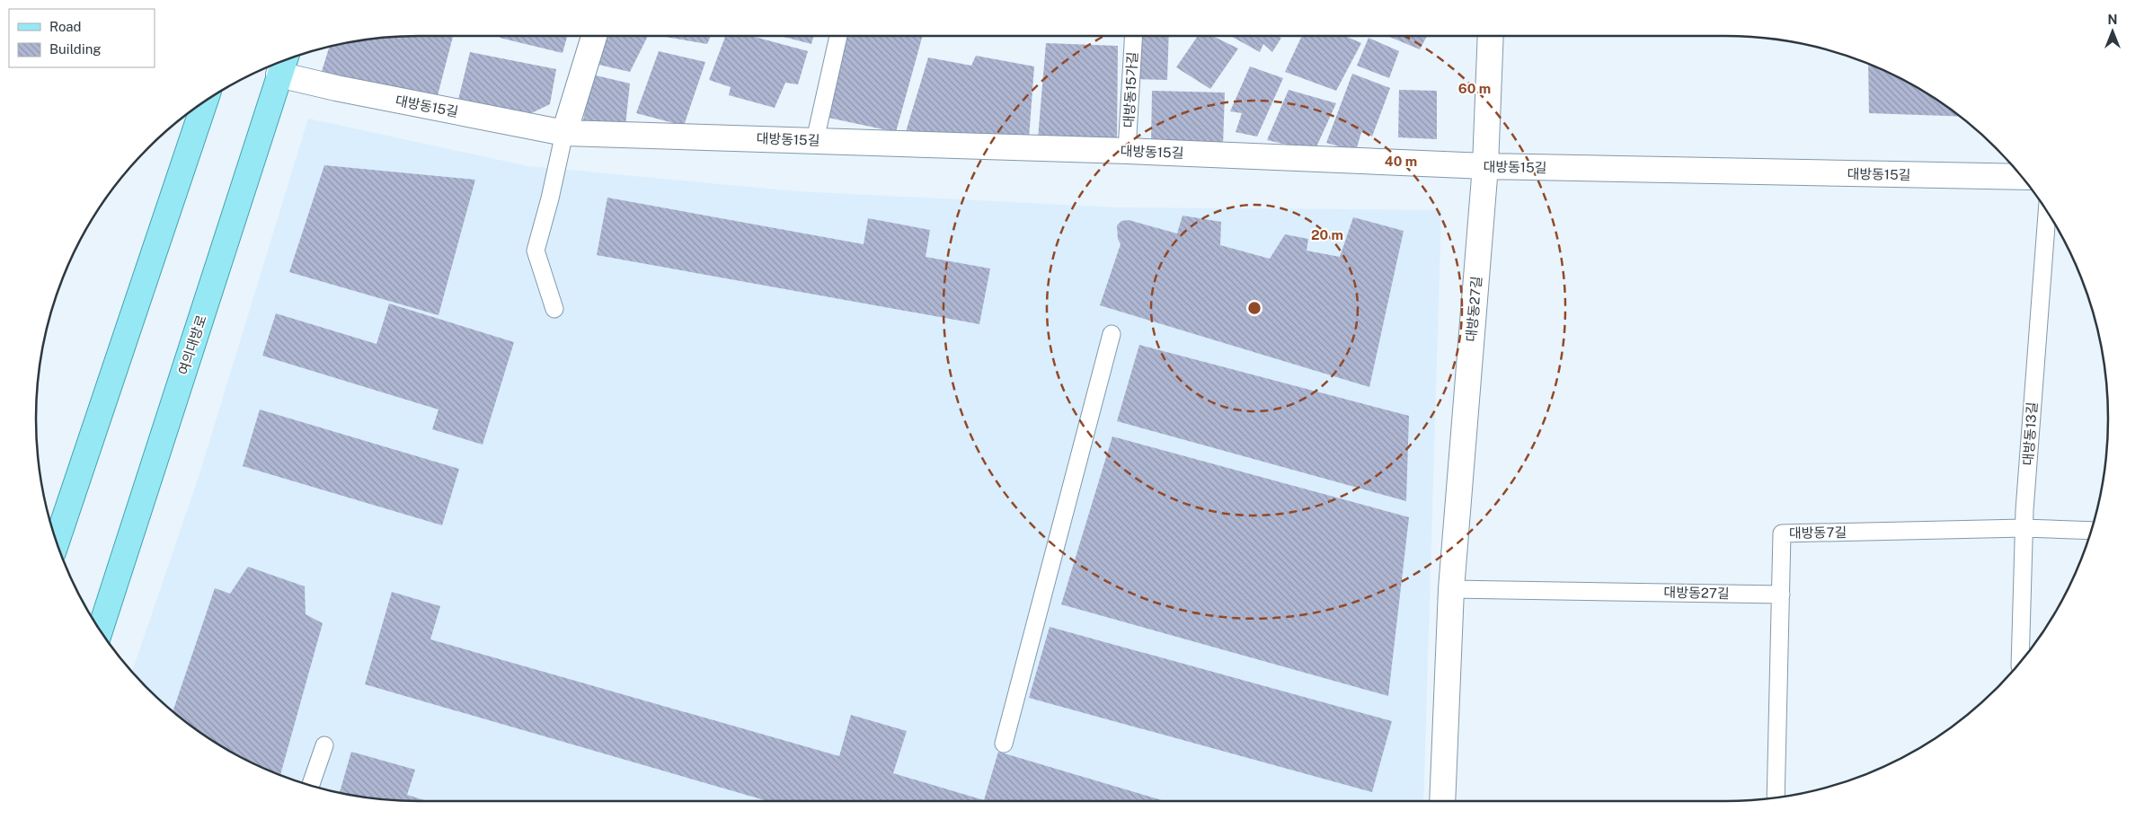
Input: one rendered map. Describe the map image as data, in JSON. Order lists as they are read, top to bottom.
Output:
{
  "streets": {
    "main road": ["여의대방로"],
    "street": ["대방동15길", "대방동27길"],
    "lane": ["대방동15가길", "대방동13길", "대방동7길"]
  },
  "crossings": [
    ["대방동15가길", "대방동15길"],
    ["대방동15길", "대방동27길"],
    ["대방동15길", "여의대방로"],
    ["대방동27길", "대방동7길"],
    ["대방동13길", "대방동7길"]
  ],
  "legend": ["Road", "Building"],
  "north": "top",
  "rings": ["60 m", "40 m", "20 m"]
}
